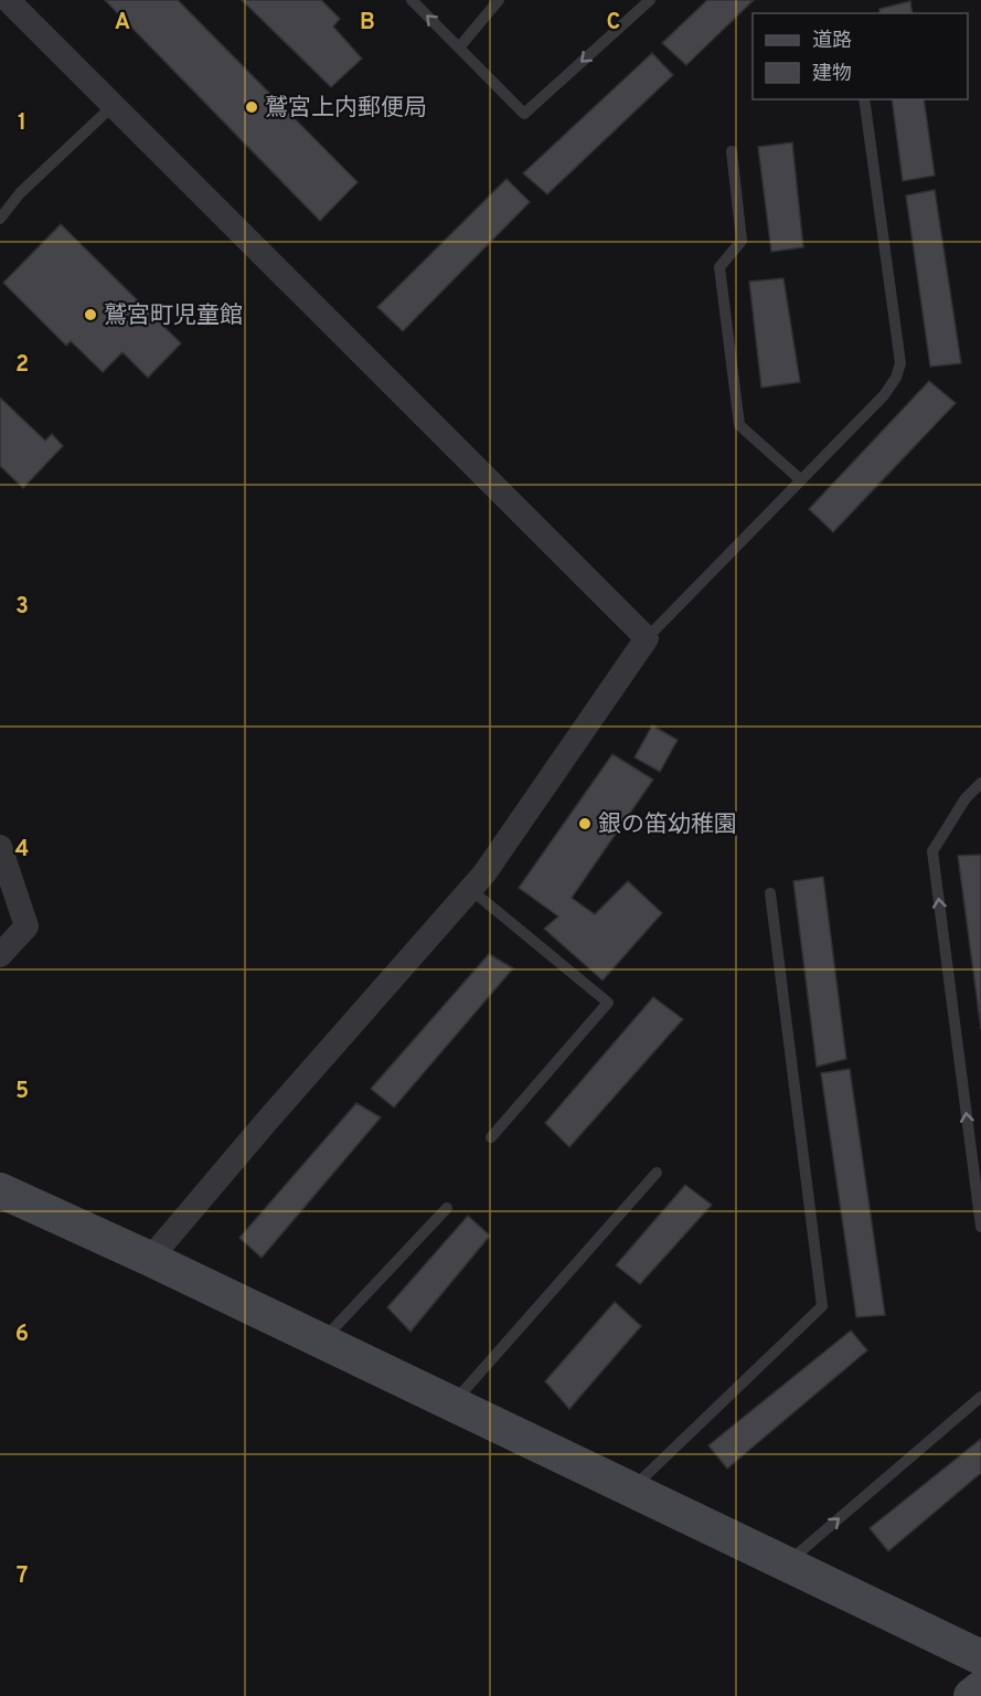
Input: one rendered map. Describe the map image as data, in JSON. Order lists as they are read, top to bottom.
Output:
{
  "places": ["鷲宮上内郵便局", "鷲宮町児童館", "銀の笛幼稚園"],
  "legend": ["道路", "建物"],
  "grid": {
    "columns": ["A", "B", "C"],
    "rows": [
      "1",
      "2",
      "3",
      "4",
      "5",
      "6",
      "7"
    ]
  }
}
